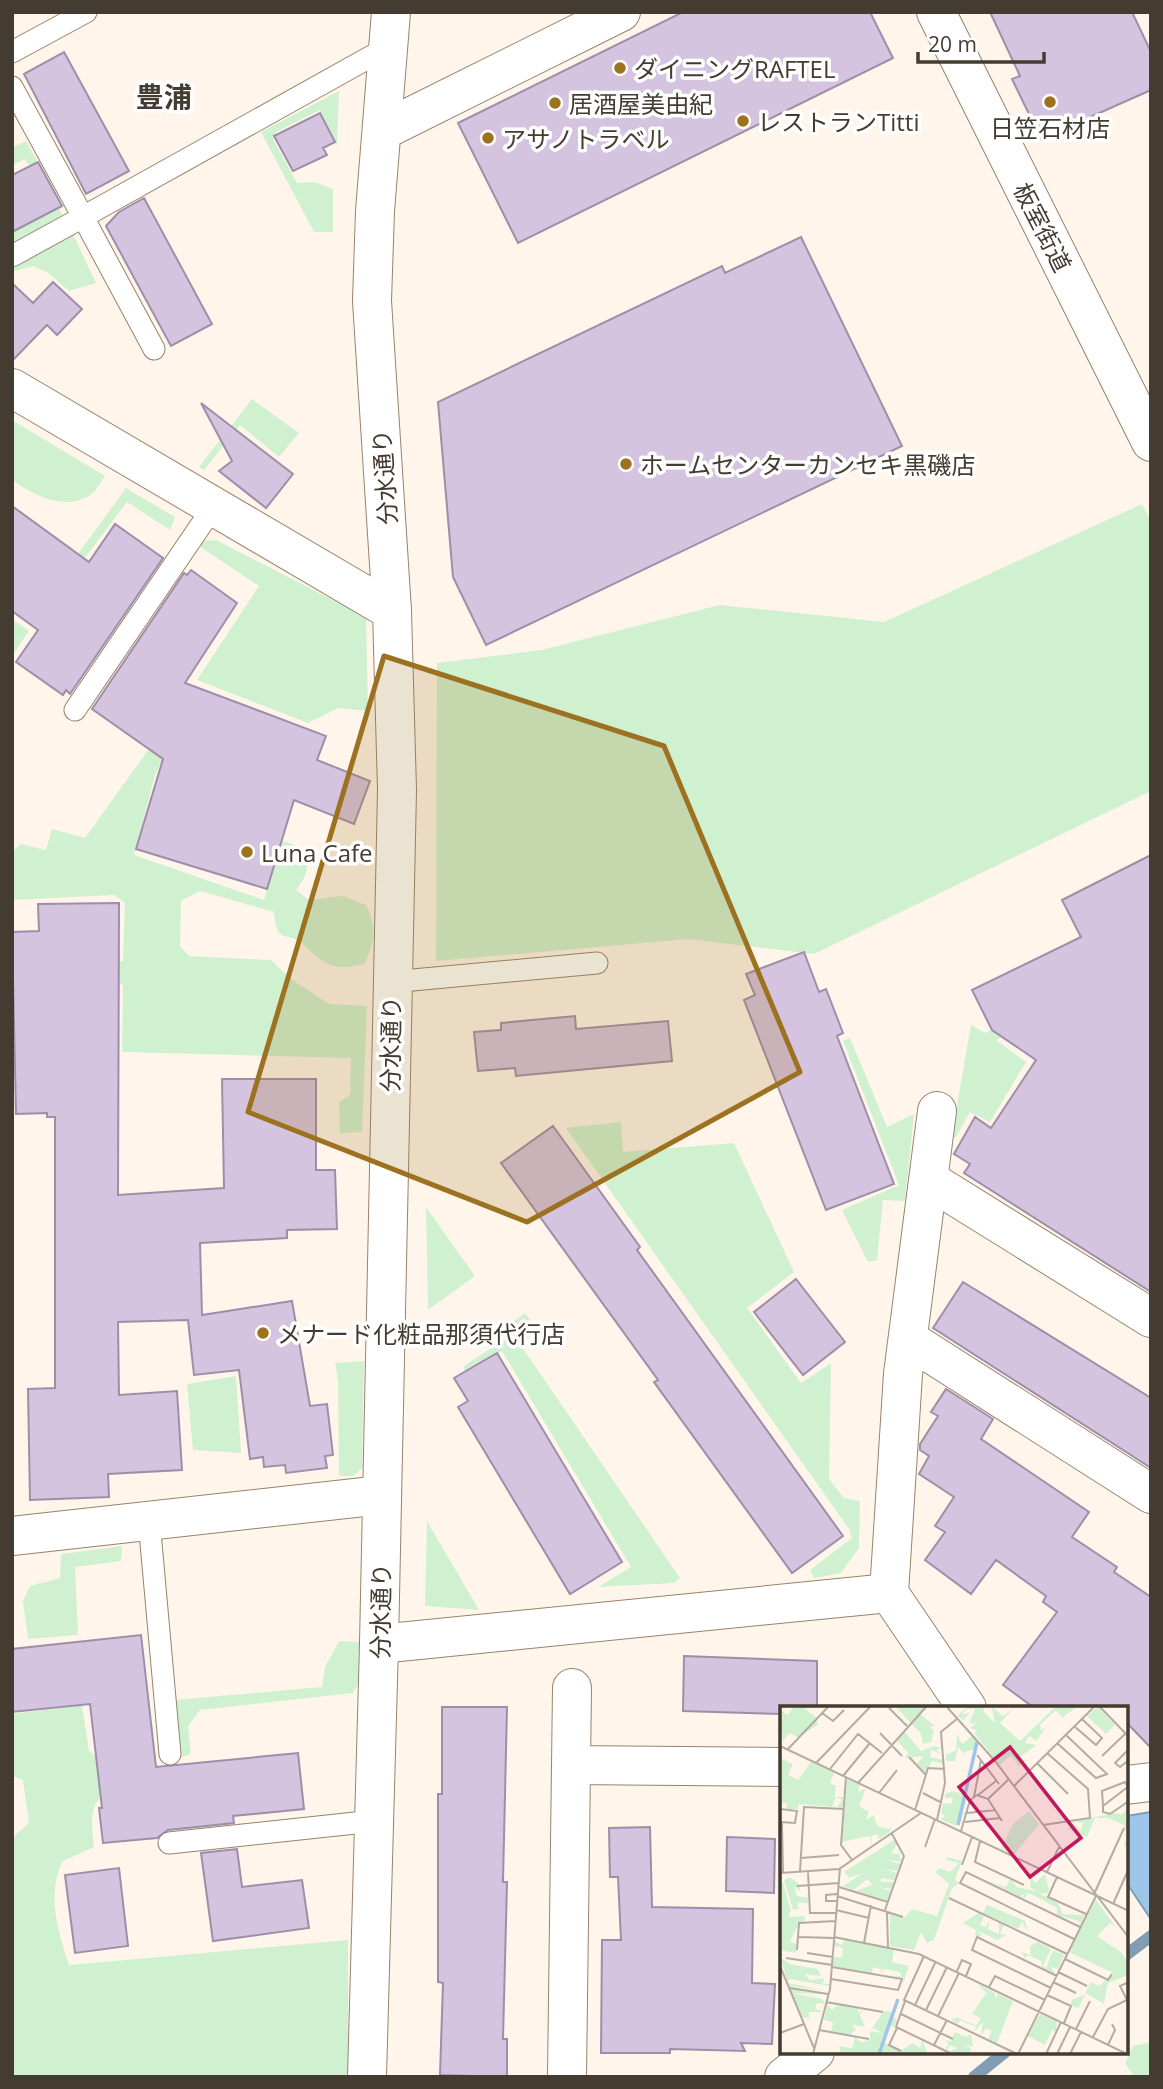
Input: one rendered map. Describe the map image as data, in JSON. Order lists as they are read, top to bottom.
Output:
{
  "streets": {
    "street": ["板室街道", "分水通り"]
  },
  "districts": ["豊浦"],
  "places": [
    "ダイニングRAFTEL",
    "日笠石材店",
    "居酒屋美由紀",
    "レストランTitti",
    "アサノトラベル",
    "ホームセンターカンセキ黒磯店",
    "Luna Cafe",
    "メナード化粧品那須代行店"
  ],
  "scale_bar": "20 m"
}
